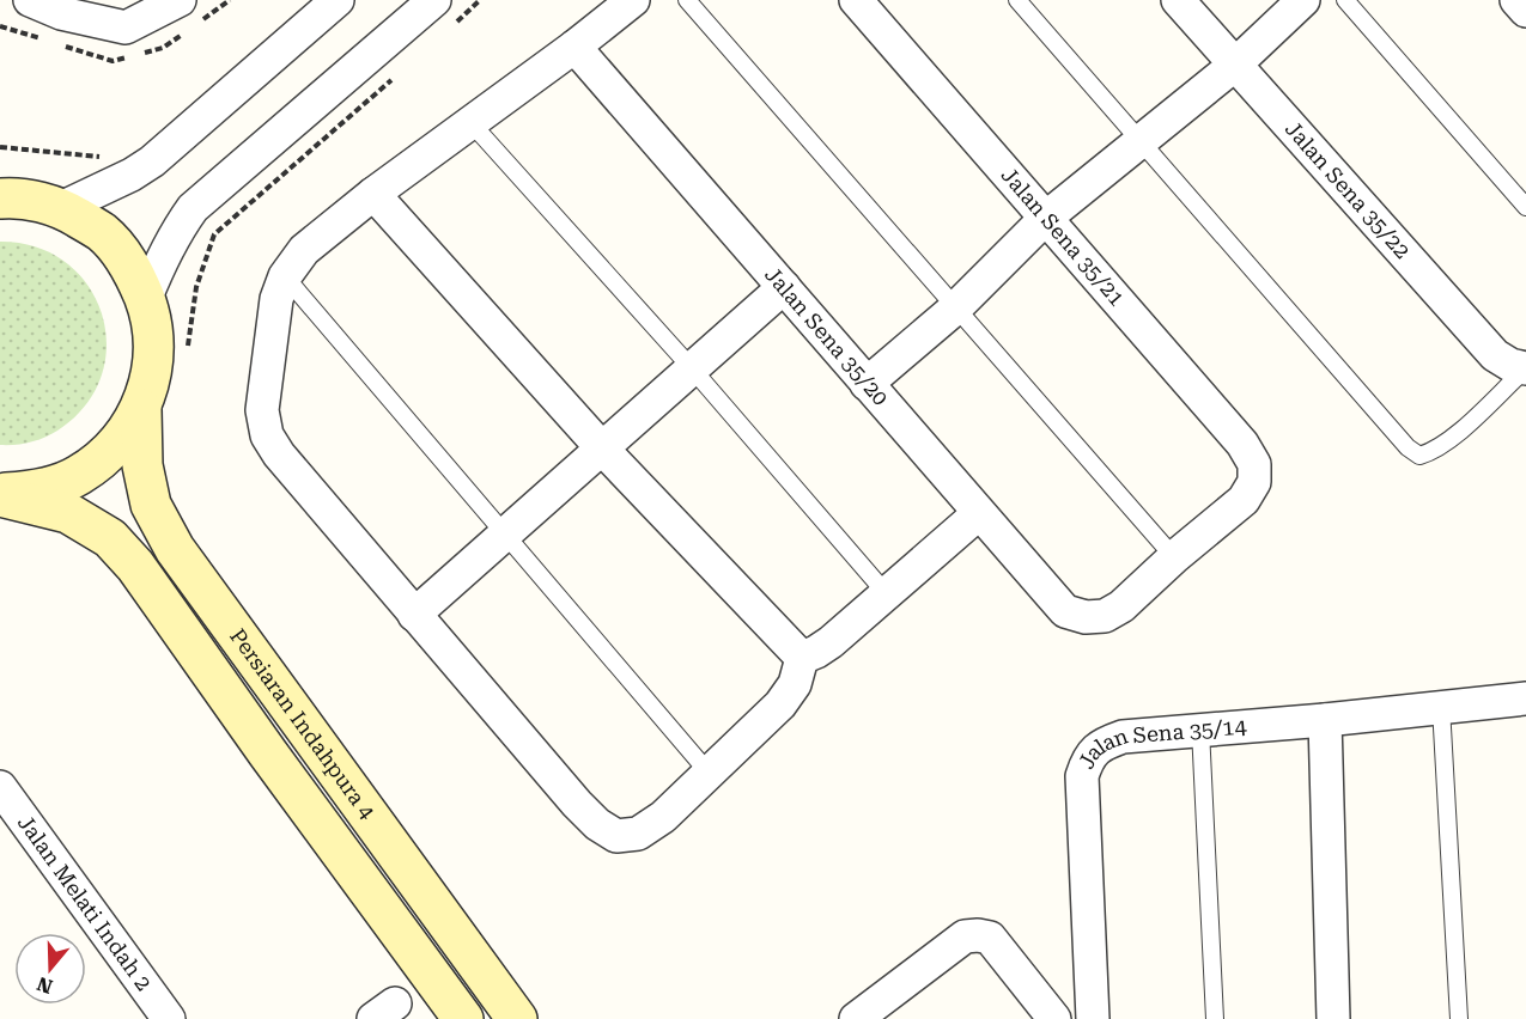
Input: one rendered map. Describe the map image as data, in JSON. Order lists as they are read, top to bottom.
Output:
{
  "streets": {
    "street": [
      "Jalan Sena 35/22",
      "Jalan Sena 35/21",
      "Jalan Sena 35/20",
      "Persiaran Indahpura 4",
      "Jalan Sena 35/14",
      "Jalan Melati Indah 2"
    ]
  },
  "crossings": [
    ["Jalan Sena 35/21", "Jalan Sena 35/20"]
  ],
  "north": "bottom"
}
